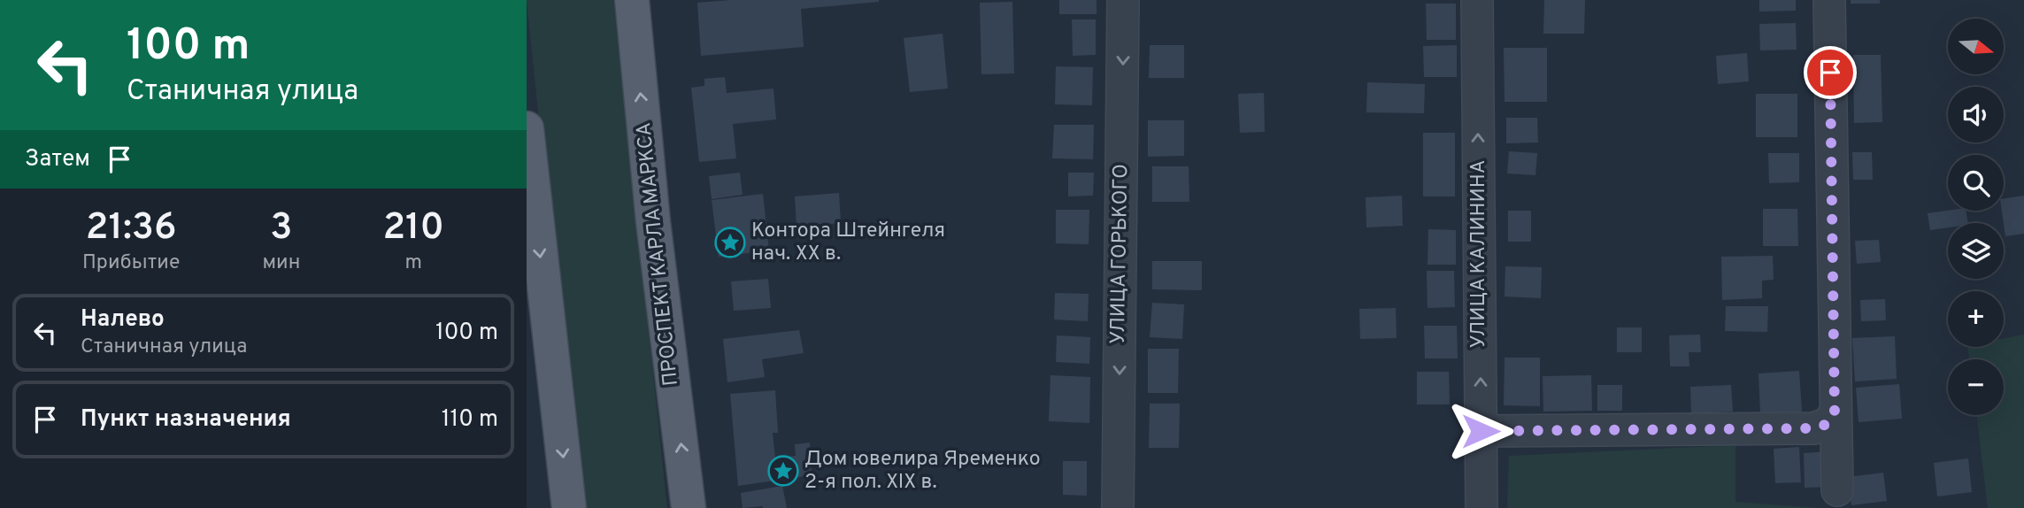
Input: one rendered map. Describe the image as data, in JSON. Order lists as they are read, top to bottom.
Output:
{
  "streets": {
    "main road": ["ПРОСПЕКТ КАРЛА МАРКСА"],
    "street": ["УЛИЦА ГОРЬКОГО", "УЛИЦА КАЛИНИНА"]
  },
  "one_way": ["УЛИЦА ГОРЬКОГО", "УЛИЦА КАЛИНИНА"],
  "places": {
    "place": ["Контора Штейнгеля нач. ХХ в.", "Дом ювелира Яременко 2-я пол. XIX в."]
  },
  "north": "right",
  "page": {
    "turn": ["100 m", "Станичная улица"],
    "map_buttons": ["+", "−"],
    "then": "Затем",
    "eta": [
      "21:36",
      "Прибытие",
      "3",
      "мин",
      "210",
      "m"
    ],
    "list": [
      {
        "name": "Налево",
        "note": "Станичная улица",
        "value": "100 m"
      },
      {
        "name": "Пункт назначения",
        "value": "110 m"
      }
    ]
  }
}
